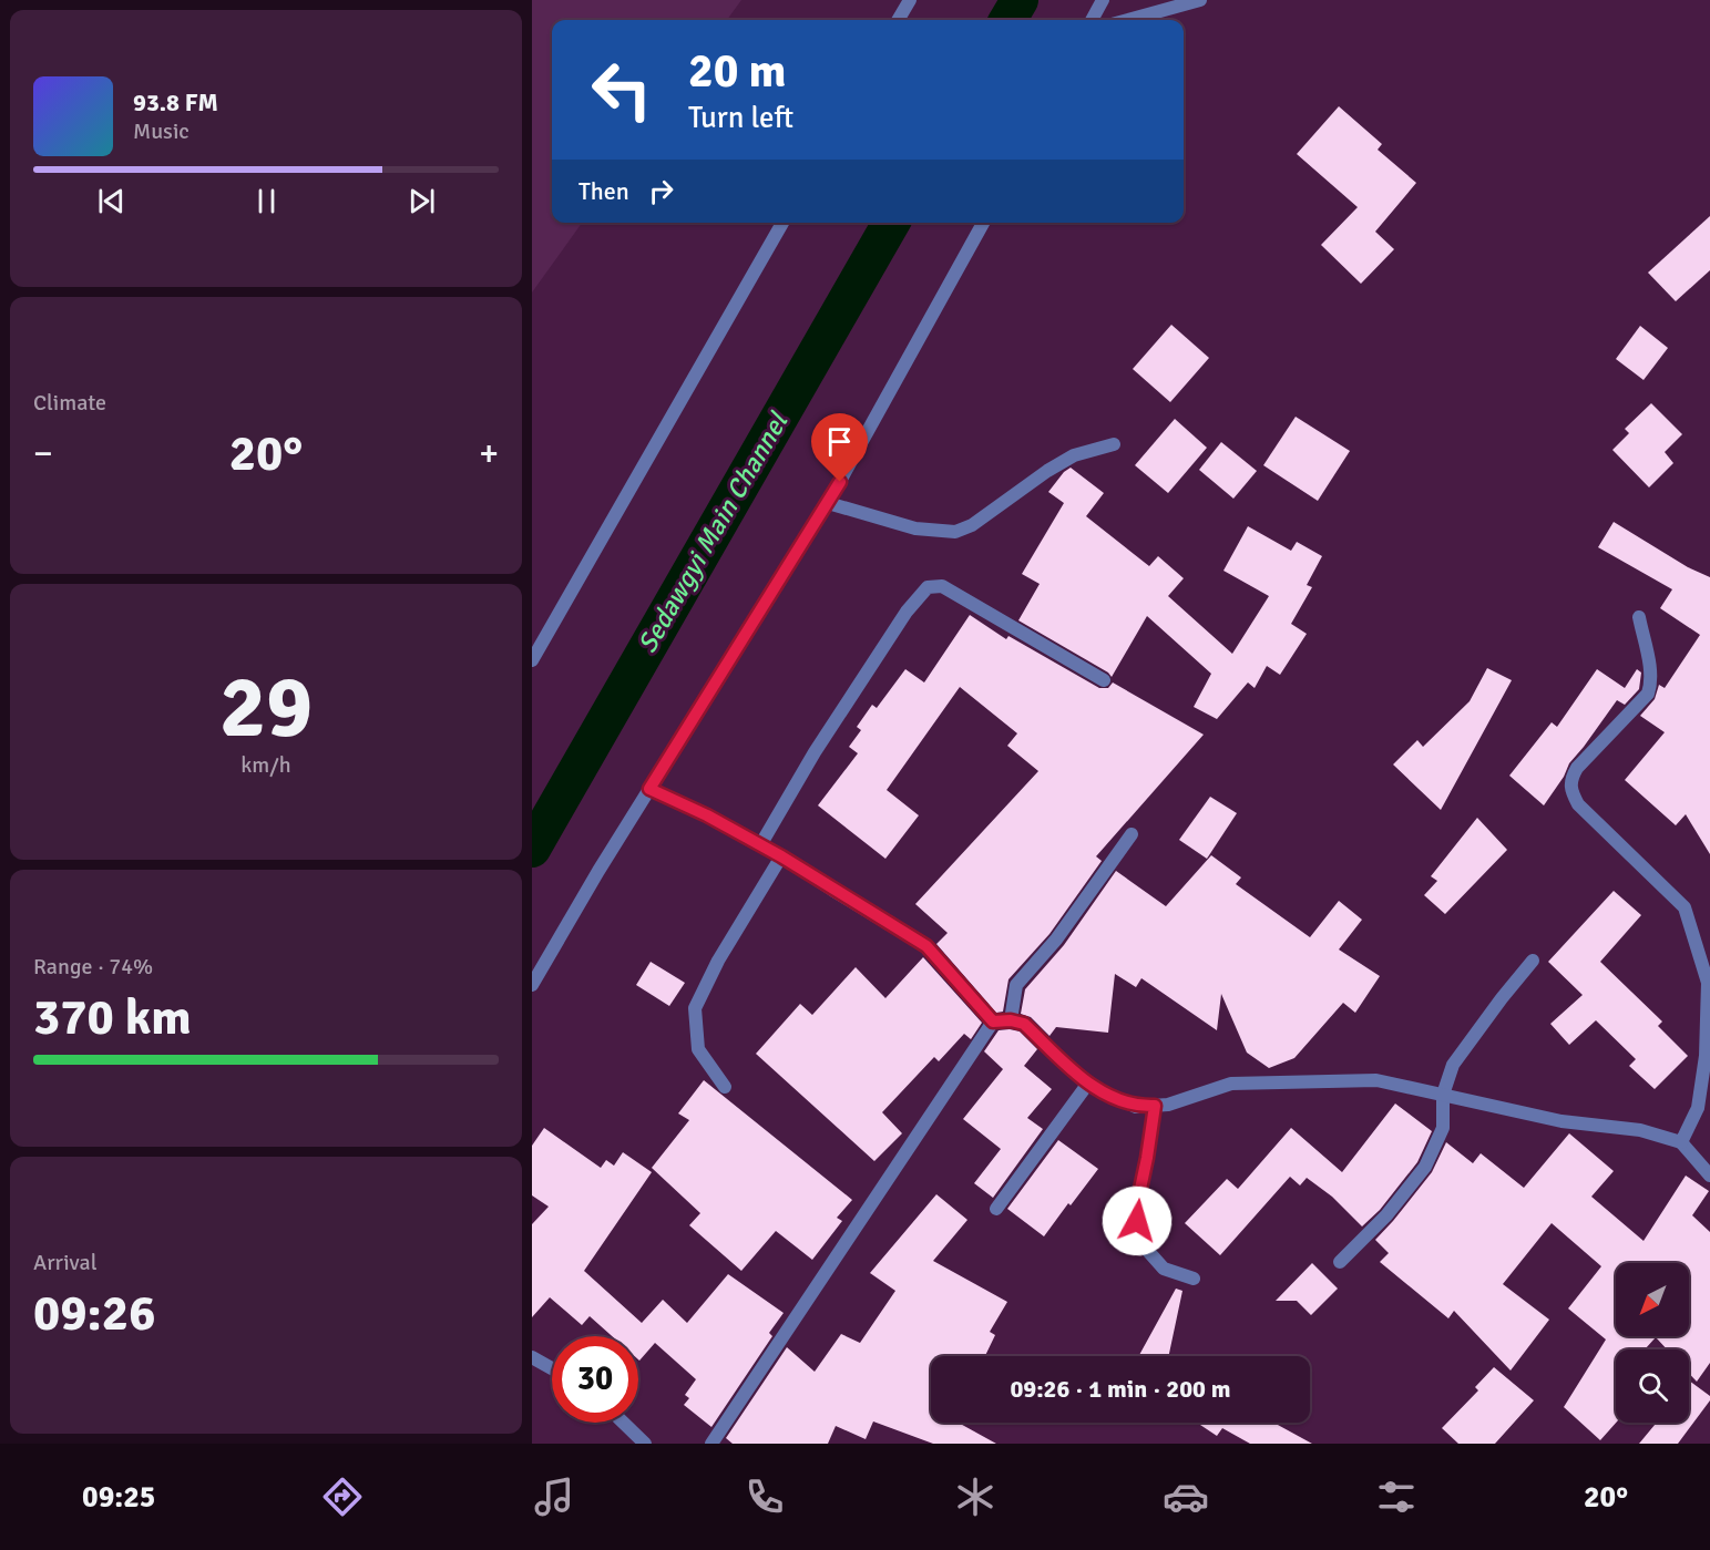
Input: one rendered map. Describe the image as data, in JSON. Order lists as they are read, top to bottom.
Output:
{
  "water": ["Sedawgyi Main Channel"],
  "north": "bottom left",
  "page": {
    "turn": ["20 m", "Turn left"],
    "song": ["93.8 FM", "Music"],
    "then": "Then",
    "tile": [
      "Climate",
      ["29", "km/h"],
      ["Range · 74%", "370 km"],
      ["Arrival", "09:26"]
    ],
    "heat": ["−", "20°", "+"],
    "limit": "30",
    "trip": "09:26 · 1 min · 200 m",
    "tabs": ["09:25", "20°"]
  }
}
